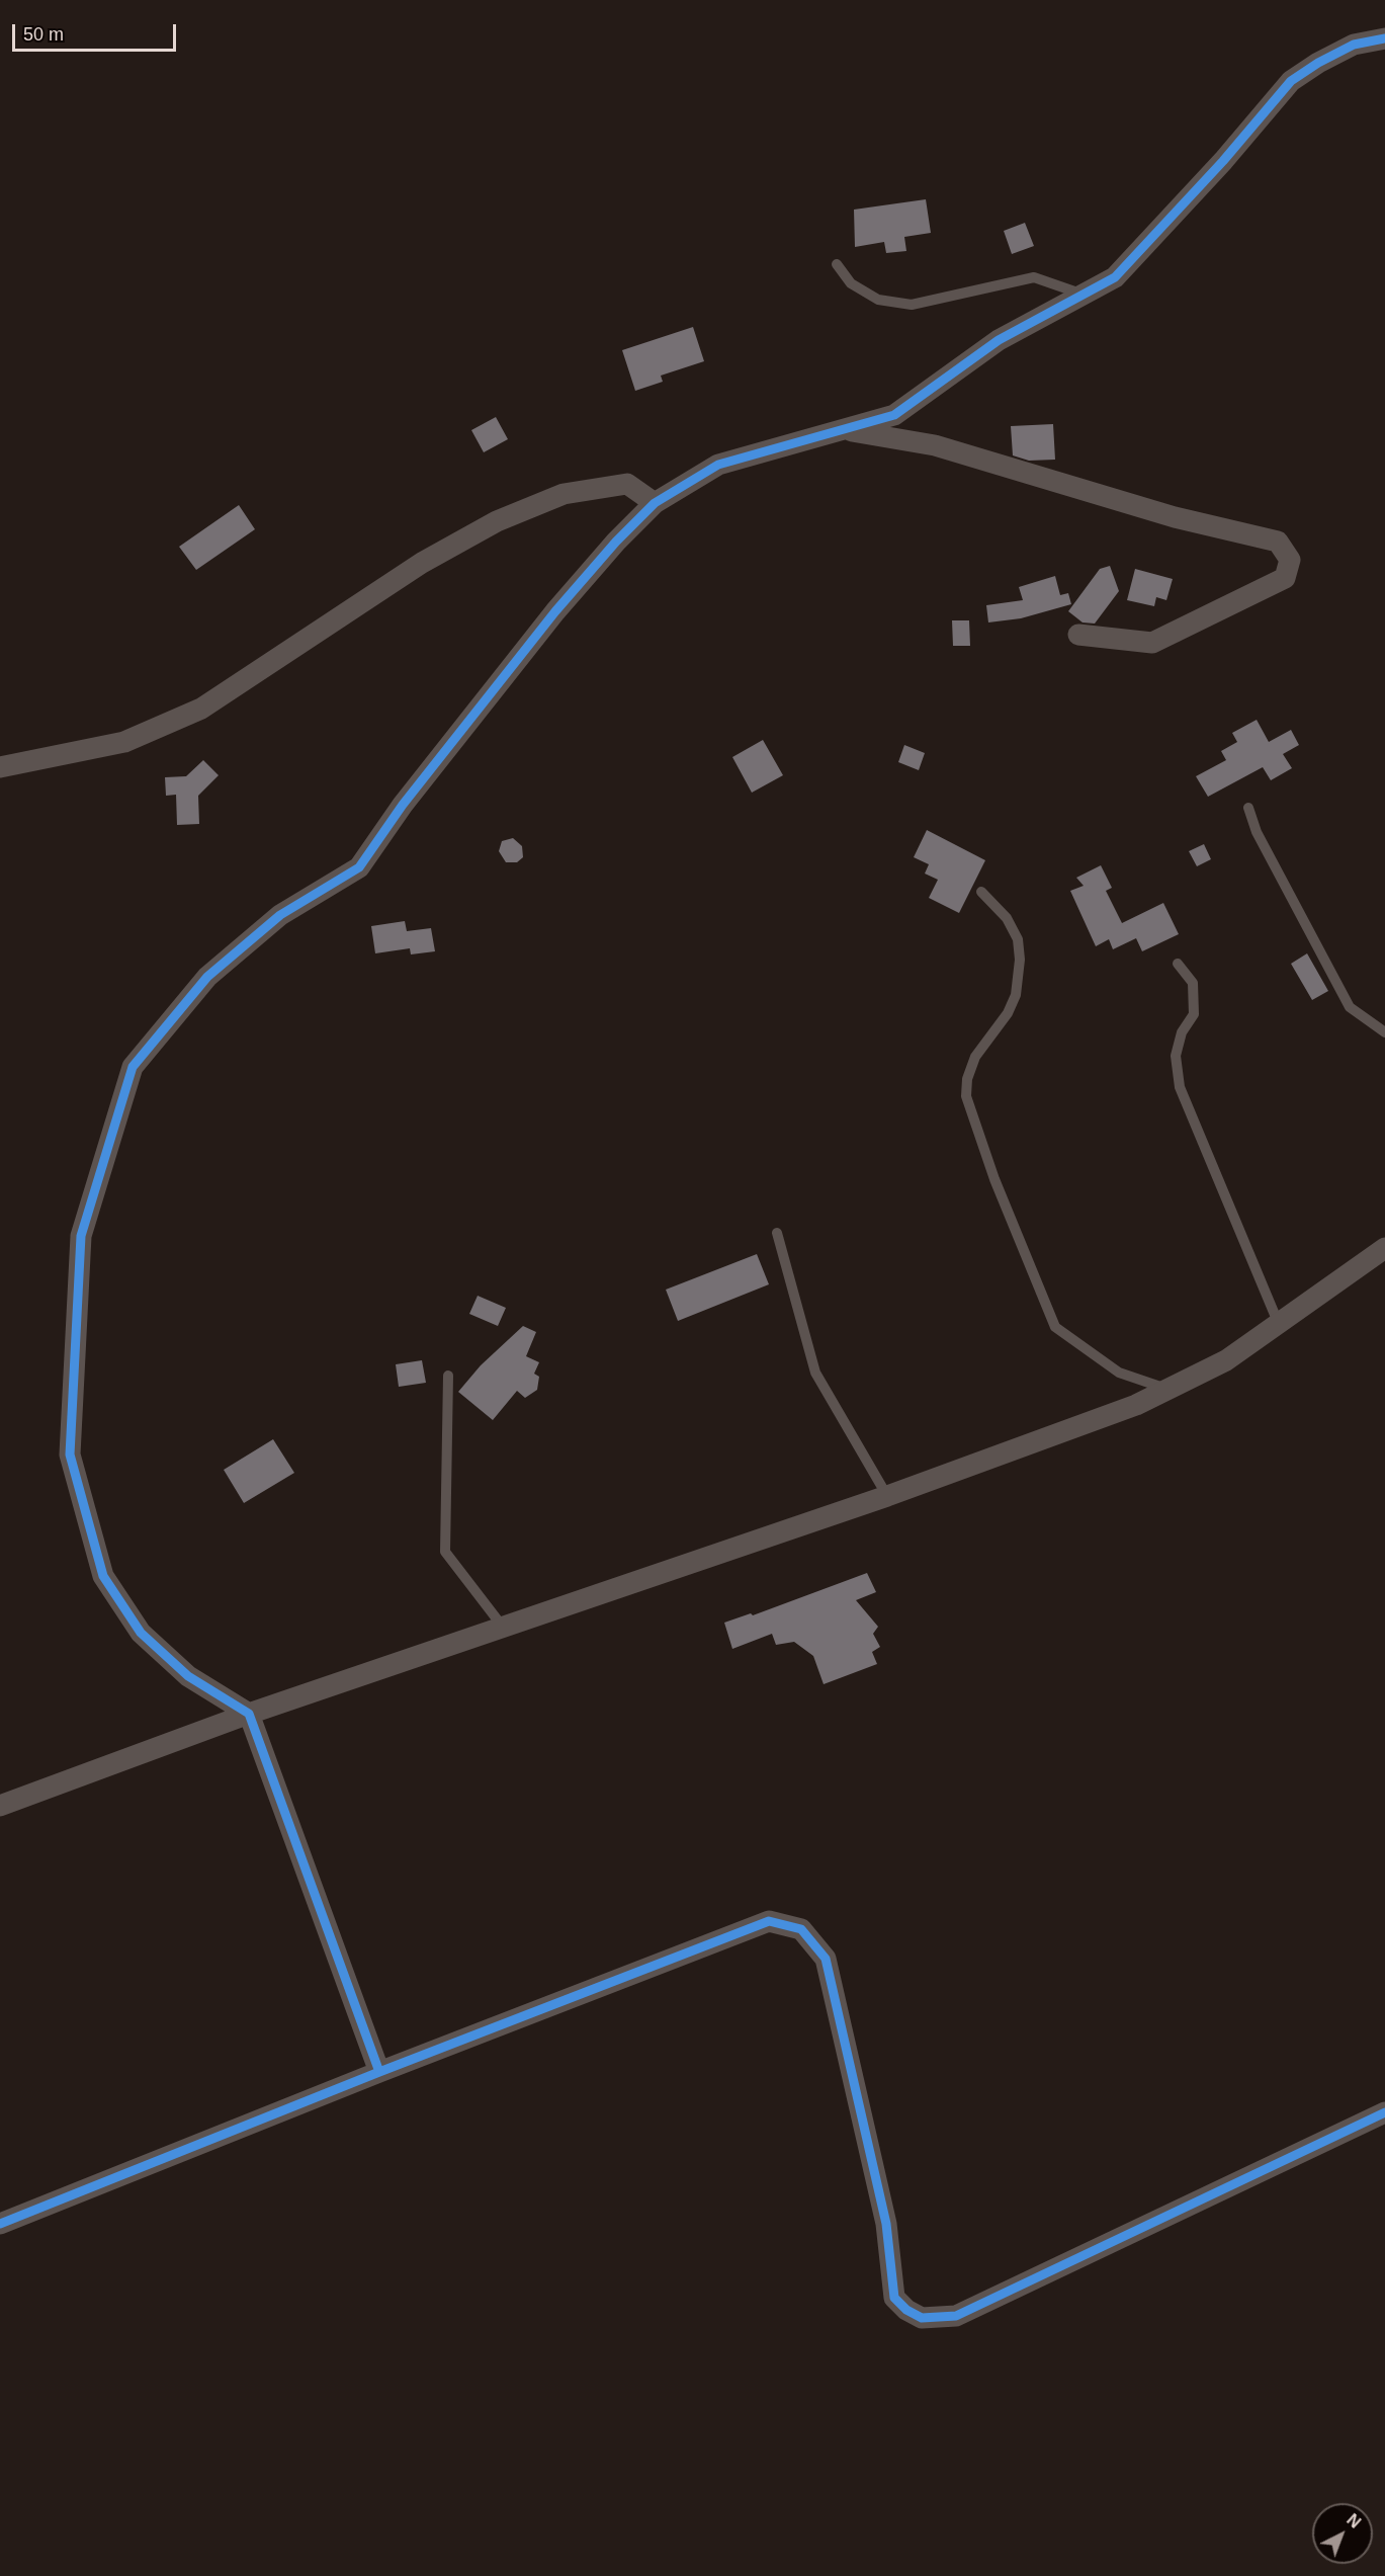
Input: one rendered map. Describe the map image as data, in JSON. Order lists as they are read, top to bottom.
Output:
{
  "scale_bar": "50 m",
  "north": "top right"
}
